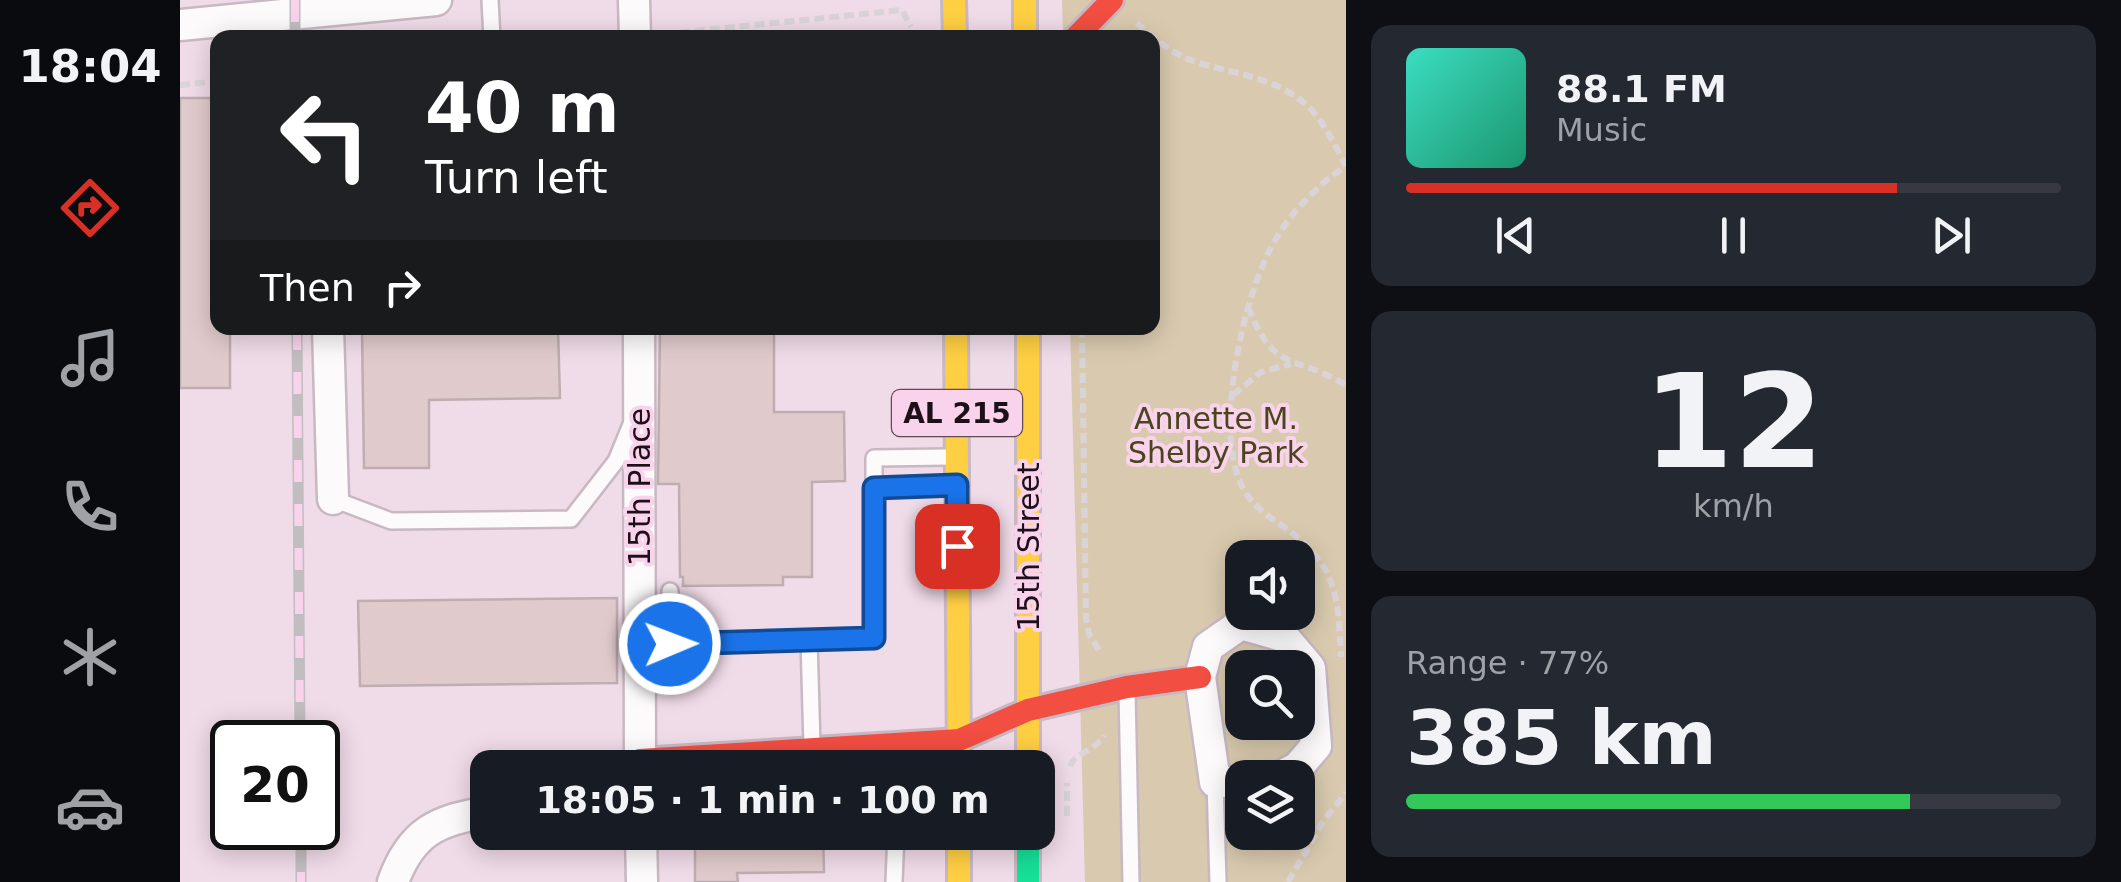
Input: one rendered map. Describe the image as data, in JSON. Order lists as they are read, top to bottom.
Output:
{
  "streets": {
    "main road": ["AL 215", "15th Street"],
    "street": ["15th Place"]
  },
  "parks": ["Annette M. Shelby Park"],
  "page": {
    "tabs": "18:04",
    "turn": ["40 m", "Turn left"],
    "song": ["88.1 FM", "Music"],
    "then": "Then",
    "tile": [
      ["12", "km/h"],
      ["Range · 77%", "385 km"]
    ],
    "limit": "20",
    "trip": "18:05 · 1 min · 100 m"
  }
}
